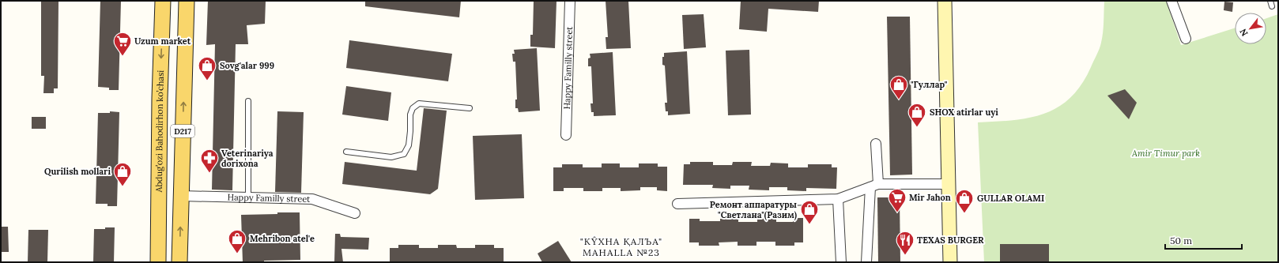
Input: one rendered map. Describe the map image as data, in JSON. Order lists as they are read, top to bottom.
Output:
{
  "streets": {
    "main road": ["Abdug’ozi Bahodirhon ko’chasi", "D217"],
    "street": ["Happy Familly street"]
  },
  "crossings": [
    ["Happy Familly street", "D217"]
  ],
  "districts": ["\"KŶХНА ҚАЛЪА\" MAHALLA №23"],
  "parks": ["Amir Timur park"],
  "places": {
    "supermarket": ["Uzum market", "Mir Jahon"],
    "shop": [
      "Sovg'alar 999",
      "\"Гуллар\"",
      "SHOX atirlar uyi",
      "Qurilish mollari",
      "GULLAR OLAMI",
      "Ремонт аппаратуры \"Светлана\"(Разим)",
      "Mehribon atel'e"
    ],
    "pharmacy": ["Veterinariya dorixona"],
    "restaurant": ["TEXAS BURGER"]
  },
  "scale_bar": "50 m",
  "north": "bottom left"
}
